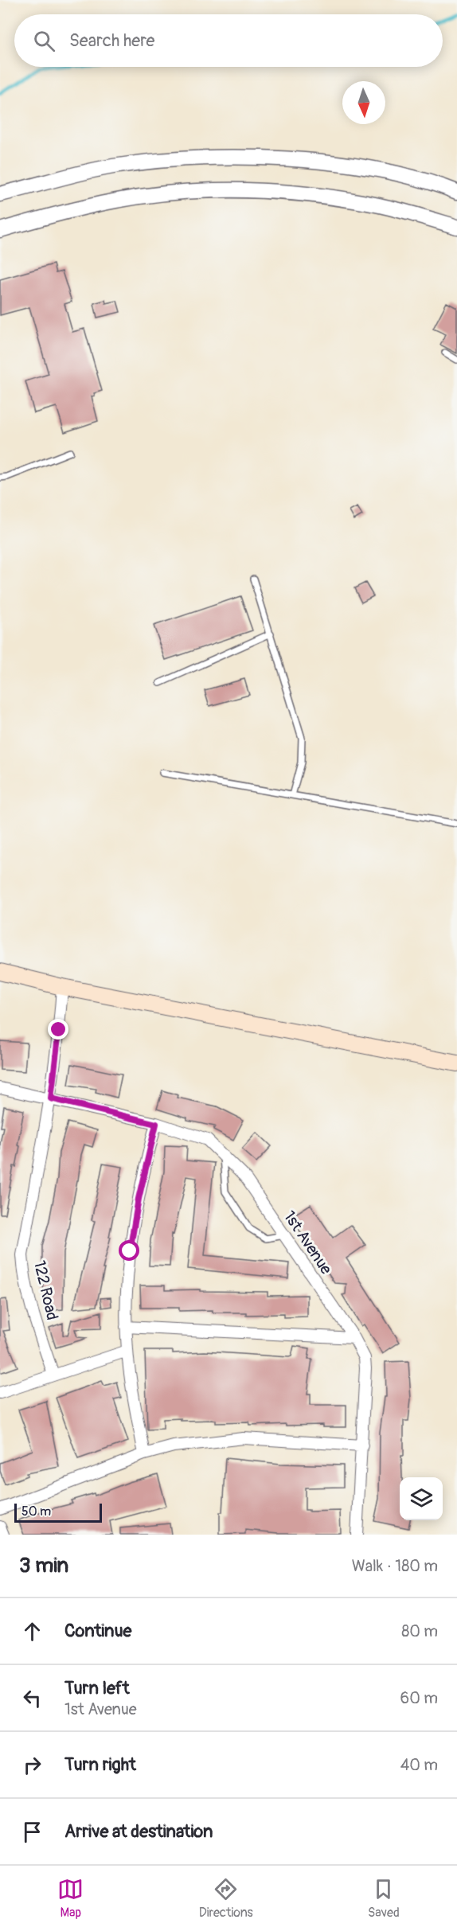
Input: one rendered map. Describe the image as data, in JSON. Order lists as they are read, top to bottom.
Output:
{
  "streets": {
    "street": ["1st Avenue", "122 Road"]
  },
  "crossings": [
    ["1st Avenue", "122 Road"]
  ],
  "scale_bar": "50 m",
  "north": "bottom",
  "page": {
    "search": "Search here",
    "scale": "50 m",
    "heading": ["3 min", "Walk · 180 m"],
    "list": [
      ["Continue", "80 m"],
      ["Turn left", "1st Avenue", "60 m"],
      ["Turn right", "40 m"],
      "Arrive at destination"
    ],
    "nav": ["Map", "Directions", "Saved"]
  }
}
